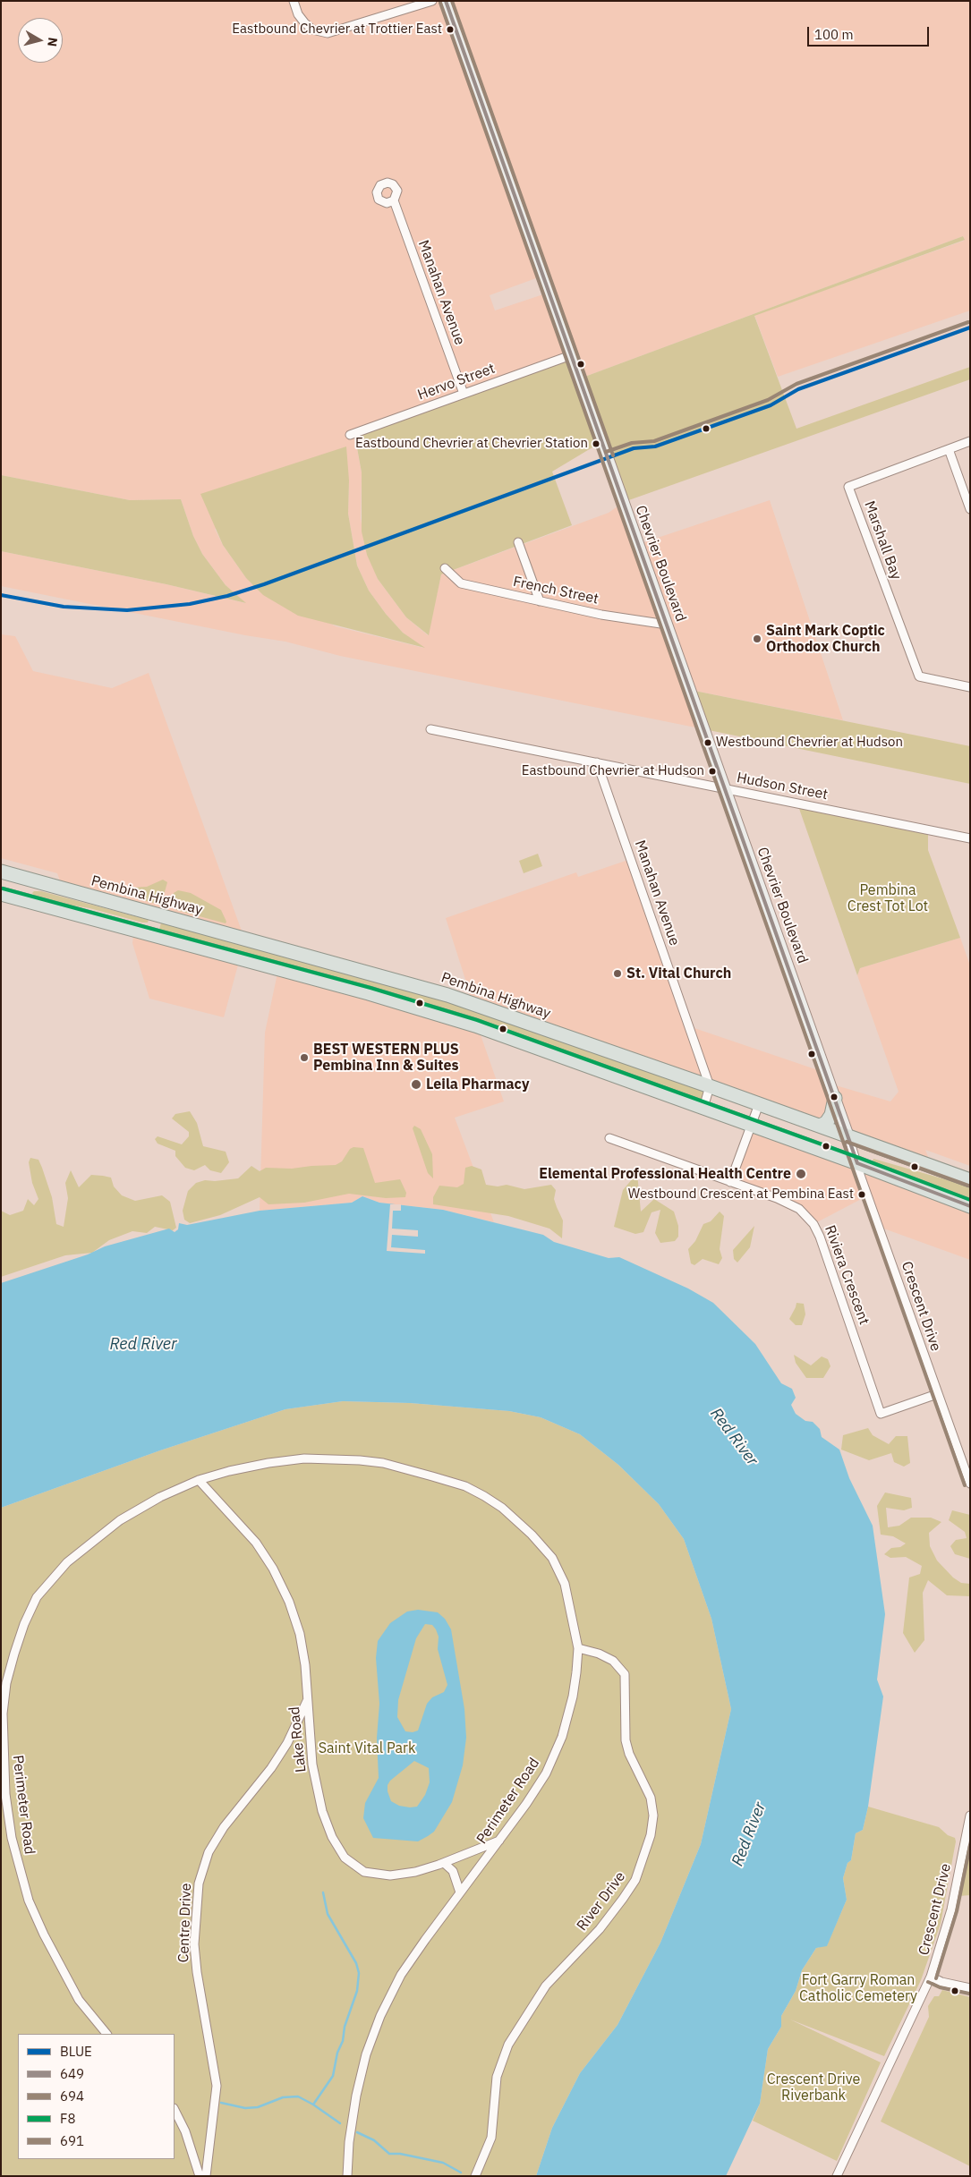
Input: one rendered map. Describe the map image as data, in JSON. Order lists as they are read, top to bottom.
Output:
{
  "streets": {
    "main road": ["Pembina Highway"],
    "street": [
      "Manahan Avenue",
      "Hervo Street",
      "Marshall Bay",
      "Chevrier Boulevard",
      "French Street",
      "Hudson Street",
      "Riviera Crescent",
      "Crescent Drive",
      "Lake Road",
      "Perimeter Road",
      "River Drive",
      "Centre Drive"
    ]
  },
  "crossings": [
    ["Manahan Avenue", "Hervo Street"],
    ["Manahan Avenue", "Hudson Street"],
    ["Manahan Avenue", "Pembina Highway"],
    ["Hervo Street", "Chevrier Boulevard"],
    ["Chevrier Boulevard", "French Street"],
    ["Chevrier Boulevard", "Hudson Street"],
    ["Chevrier Boulevard", "Pembina Highway"],
    ["Chevrier Boulevard", "Crescent Drive"],
    ["Pembina Highway", "Crescent Drive"],
    ["Riviera Crescent", "Crescent Drive"],
    ["Lake Road", "Perimeter Road"],
    ["Lake Road", "Centre Drive"],
    ["Perimeter Road", "River Drive"]
  ],
  "water": ["Red River"],
  "parks": [
    "Pembina Crest Tot Lot",
    "Saint Vital Park",
    "Fort Garry Roman Catholic Cemetery",
    "Crescent Drive Riverbank"
  ],
  "places": [
    "Eastbound Chevrier at Trottier East",
    "Eastbound Chevrier at Chevrier Station",
    "Saint Mark Coptic Orthodox Church",
    "Westbound Chevrier at Hudson",
    "Eastbound Chevrier at Hudson",
    "St. Vital Church",
    "BEST WESTERN PLUS Pembina Inn & Suites",
    "Leila Pharmacy",
    "Elemental Professional Health Centre",
    "Westbound Crescent at Pembina East"
  ],
  "lines": [
    "transit line 649",
    "transit line 691",
    "transit line 694",
    "transit line BLUE",
    "transit line F8"
  ],
  "legend": [
    "BLUE",
    "649",
    "694",
    "F8",
    "691"
  ],
  "scale_bar": "100 m",
  "north": "right"
}
